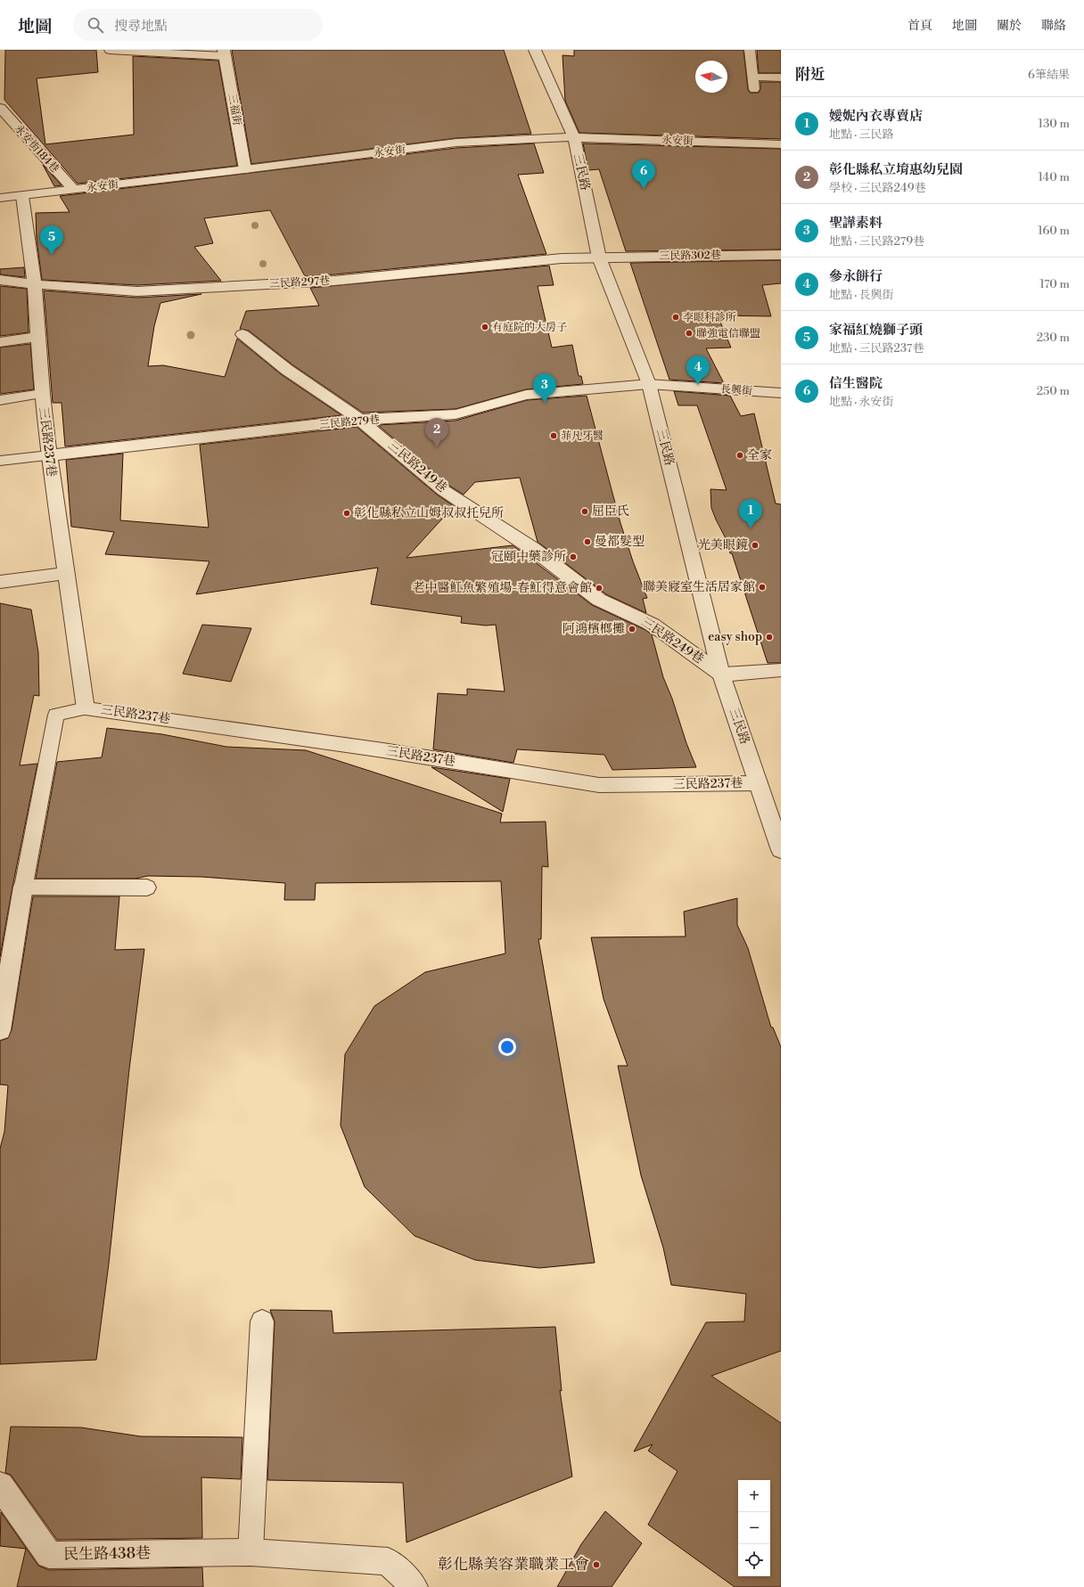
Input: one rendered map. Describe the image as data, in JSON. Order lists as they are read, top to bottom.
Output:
{
  "streets": {
    "street": [
      "三福街",
      "永安街",
      "永安街184巷",
      "三民路",
      "三民路302巷",
      "三民路297巷",
      "長興街",
      "三民路279巷",
      "三民路237巷",
      "三民路249巷",
      "民生路438巷"
    ]
  },
  "crossings": [
    ["三福街", "永安街"],
    ["永安街", "永安街184巷"],
    ["永安街", "三民路"],
    ["永安街", "三民路237巷"],
    ["三民路", "三民路302巷"],
    ["三民路", "三民路297巷"],
    ["三民路", "長興街"],
    ["三民路", "三民路279巷"],
    ["三民路", "三民路237巷"],
    ["三民路", "三民路249巷"],
    ["三民路302巷", "三民路297巷"],
    ["三民路297巷", "三民路237巷"],
    ["長興街", "三民路279巷"],
    ["三民路279巷", "三民路237巷"],
    ["三民路279巷", "三民路249巷"]
  ],
  "places": [
    "李眼科診所",
    "有庭院的大房子",
    "聯強電信聯盟",
    "菲凡牙醫",
    "全家",
    "屈臣氏",
    "彰化縣私立山姆叔叔托兒所",
    "曼都髮型",
    "光美眼鏡",
    "冠頤中藥診所",
    "聯美寢室生活居家館",
    "老中醫魟魚繁殖場-春魟得意會館",
    "阿鴻檳榔攤",
    "easy shop",
    "彰化縣美容業職業工會"
  ],
  "north": "left",
  "page": {
    "header": "地圖",
    "search": "搜尋地點",
    "nav": [
      "首頁",
      "地圖",
      "關於",
      "聯絡"
    ],
    "heading": ["附近", "6筆結果"],
    "list": [
      {
        "mark": "1",
        "name": "嬡妮內衣專賣店",
        "note": "地點 · 三民路",
        "value": "130 m"
      },
      {
        "mark": "2",
        "name": "彰化縣私立堉惠幼兒園",
        "note": "學校 · 三民路249巷",
        "value": "140 m"
      },
      {
        "mark": "3",
        "name": "聖譁素料",
        "note": "地點 · 三民路279巷",
        "value": "160 m"
      },
      {
        "mark": "4",
        "name": "參永餅行",
        "note": "地點 · 長興街",
        "value": "170 m"
      },
      {
        "mark": "5",
        "name": "家福紅燒獅子頭",
        "note": "地點 · 三民路237巷",
        "value": "230 m"
      },
      {
        "mark": "6",
        "name": "信生醫院",
        "note": "地點 · 永安街",
        "value": "250 m"
      }
    ],
    "pins": [
      "6",
      "5",
      "4",
      "3",
      "2",
      "1"
    ],
    "map_buttons": ["+", "−"]
  }
}
